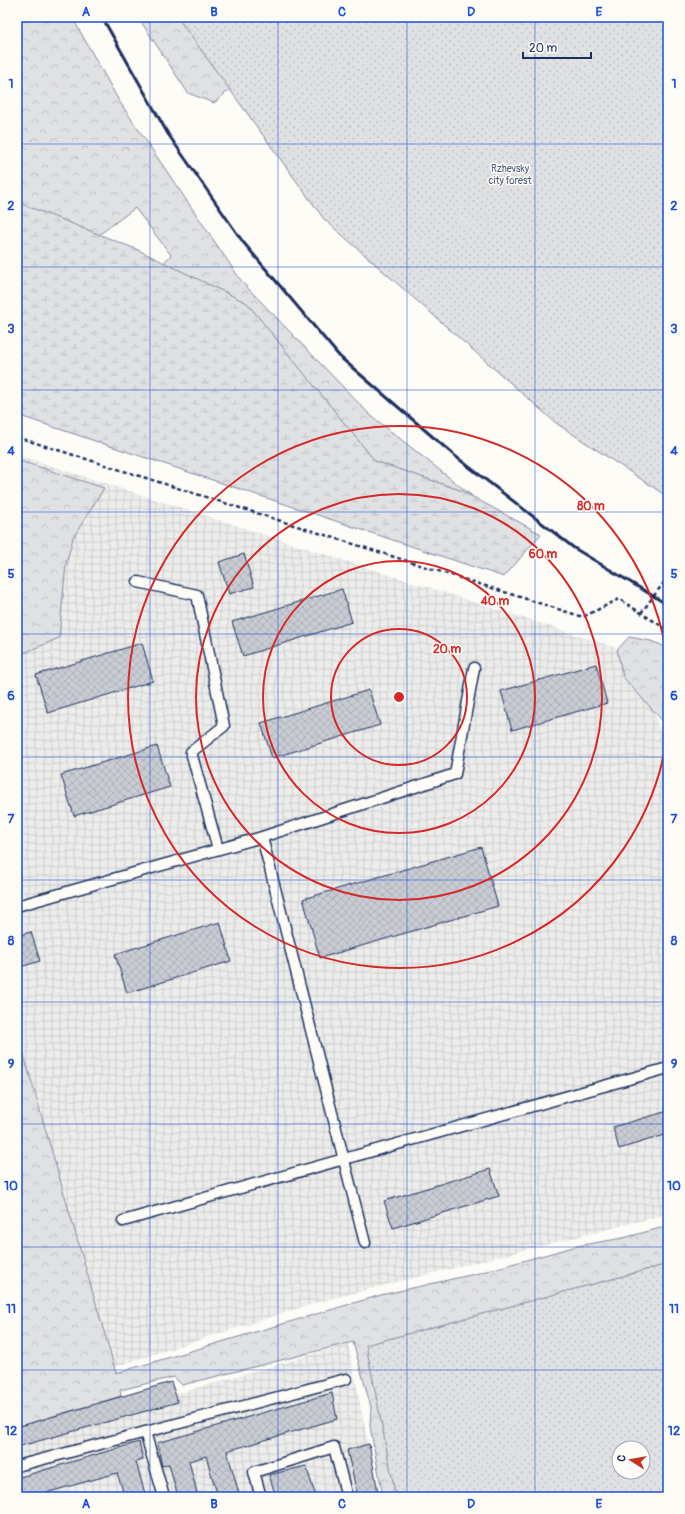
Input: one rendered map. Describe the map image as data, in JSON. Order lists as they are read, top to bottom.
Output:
{
  "parks": ["Rzhevsky city forest"],
  "scale_bar": "20 m",
  "north": "left",
  "grid": {
    "columns": [
      "A",
      "B",
      "C",
      "D",
      "E"
    ],
    "rows": [
      "1",
      "2",
      "3",
      "4",
      "5",
      "6",
      "7",
      "8",
      "9",
      "10",
      "11",
      "12"
    ]
  },
  "rings": [
    "80 m",
    "60 m",
    "40 m",
    "20 m"
  ]
}
